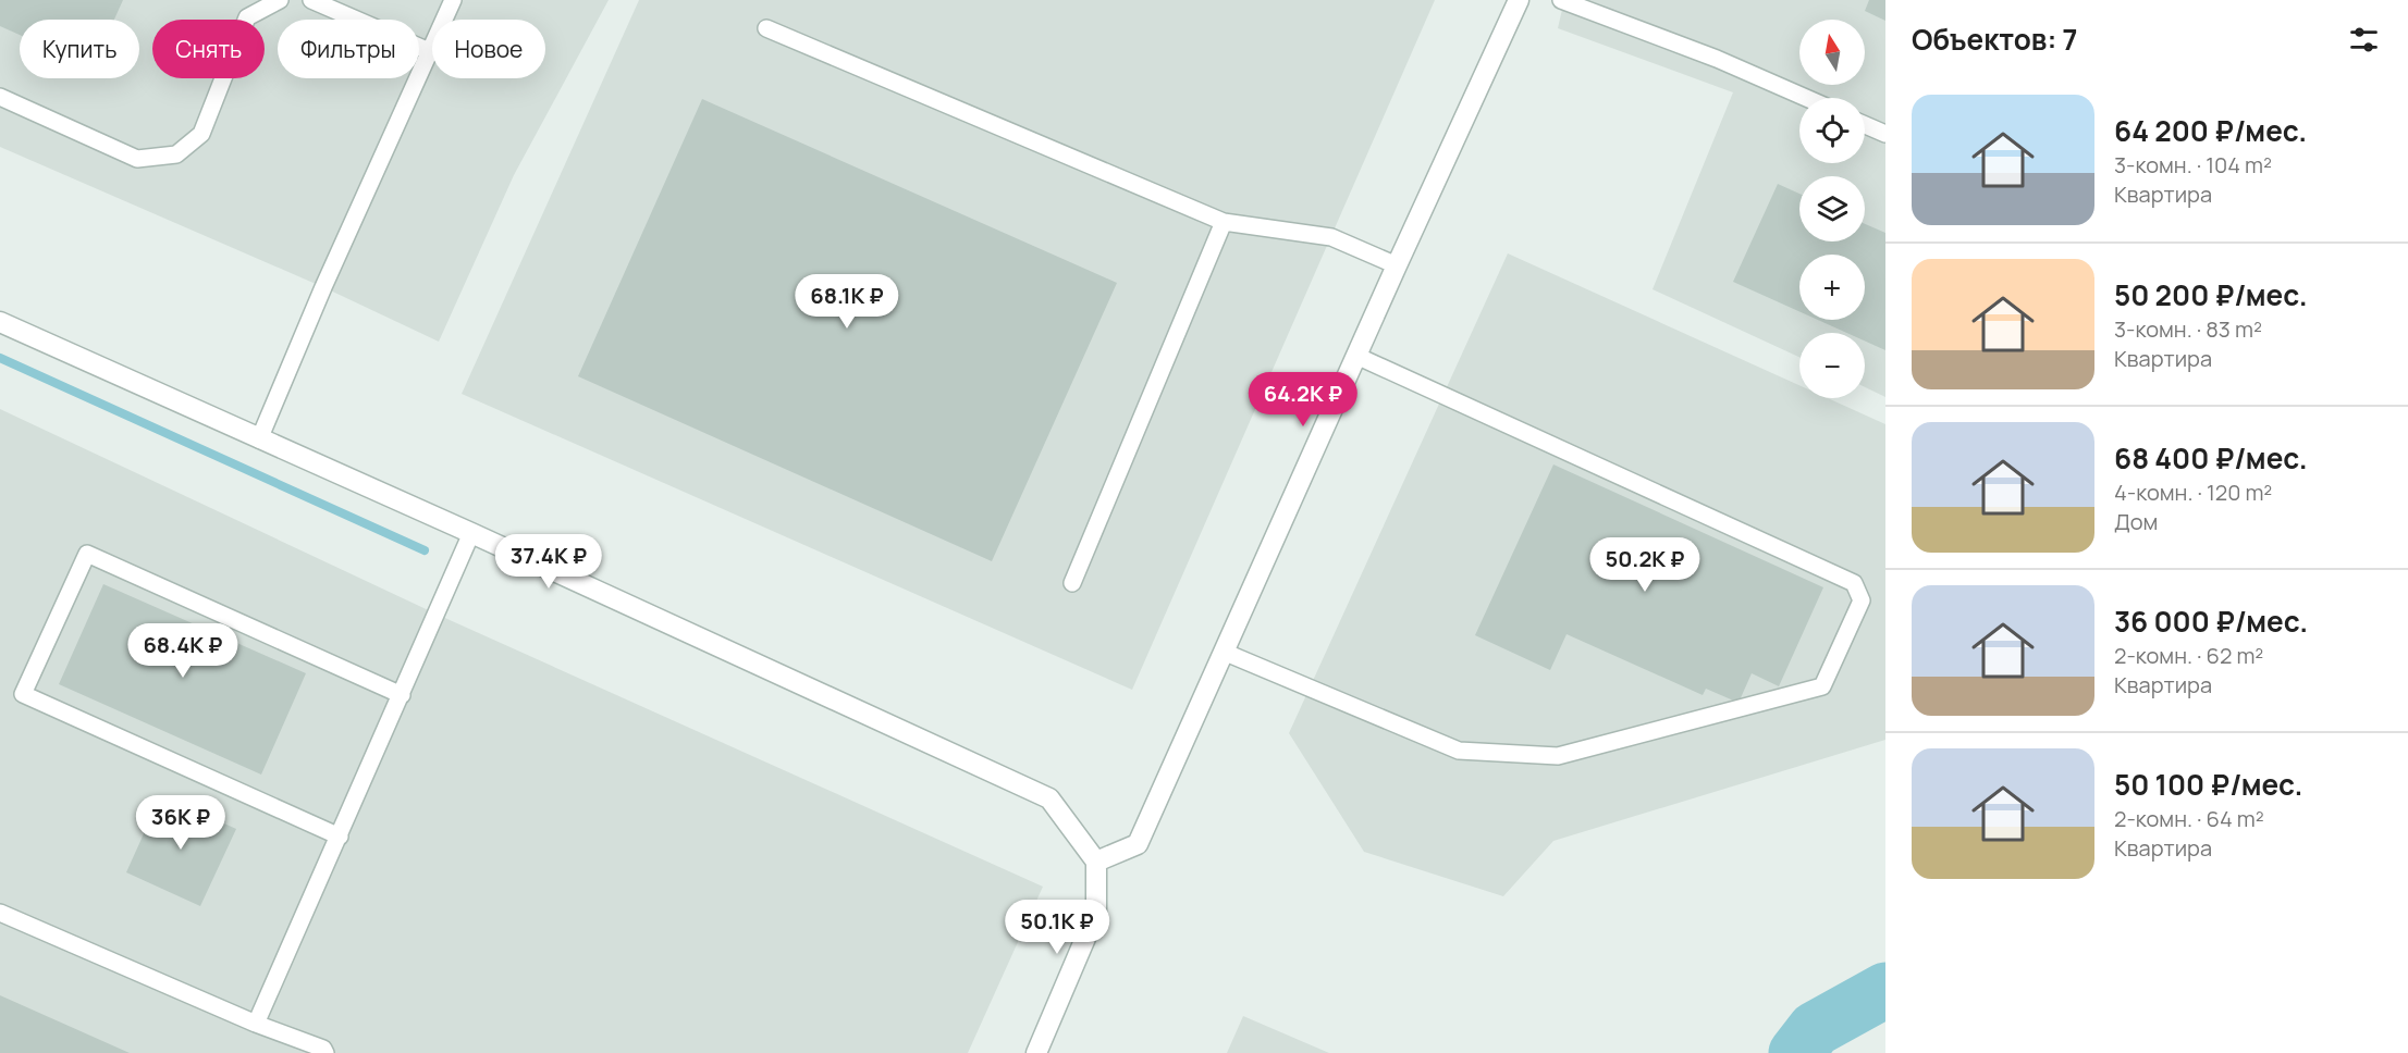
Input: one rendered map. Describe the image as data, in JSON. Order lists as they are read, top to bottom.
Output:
{
  "north": "top",
  "page": {
    "heading": "Объектов: 7",
    "map_buttons": ["+", "−"],
    "chip": [
      "Купить",
      "Снять",
      "Фильтры",
      "Новое"
    ],
    "list": [
      {
        "name": "64 200 ₽/мес.",
        "note": "3-комн. · 104 m² · Квартира"
      },
      {
        "name": "50 200 ₽/мес.",
        "note": "3-комн. · 83 m² · Квартира"
      },
      {
        "name": "68 400 ₽/мес.",
        "note": "4-комн. · 120 m² · Дом"
      },
      {
        "name": "36 000 ₽/мес.",
        "note": "2-комн. · 62 m² · Квартира"
      },
      {
        "name": "50 100 ₽/мес.",
        "note": "2-комн. · 64 m² · Квартира"
      }
    ],
    "price": [
      "68.1K ₽",
      "64.2K ₽",
      "37.4K ₽",
      "50.2K ₽",
      "68.4K ₽",
      "36K ₽",
      "50.1K ₽"
    ]
  }
}
